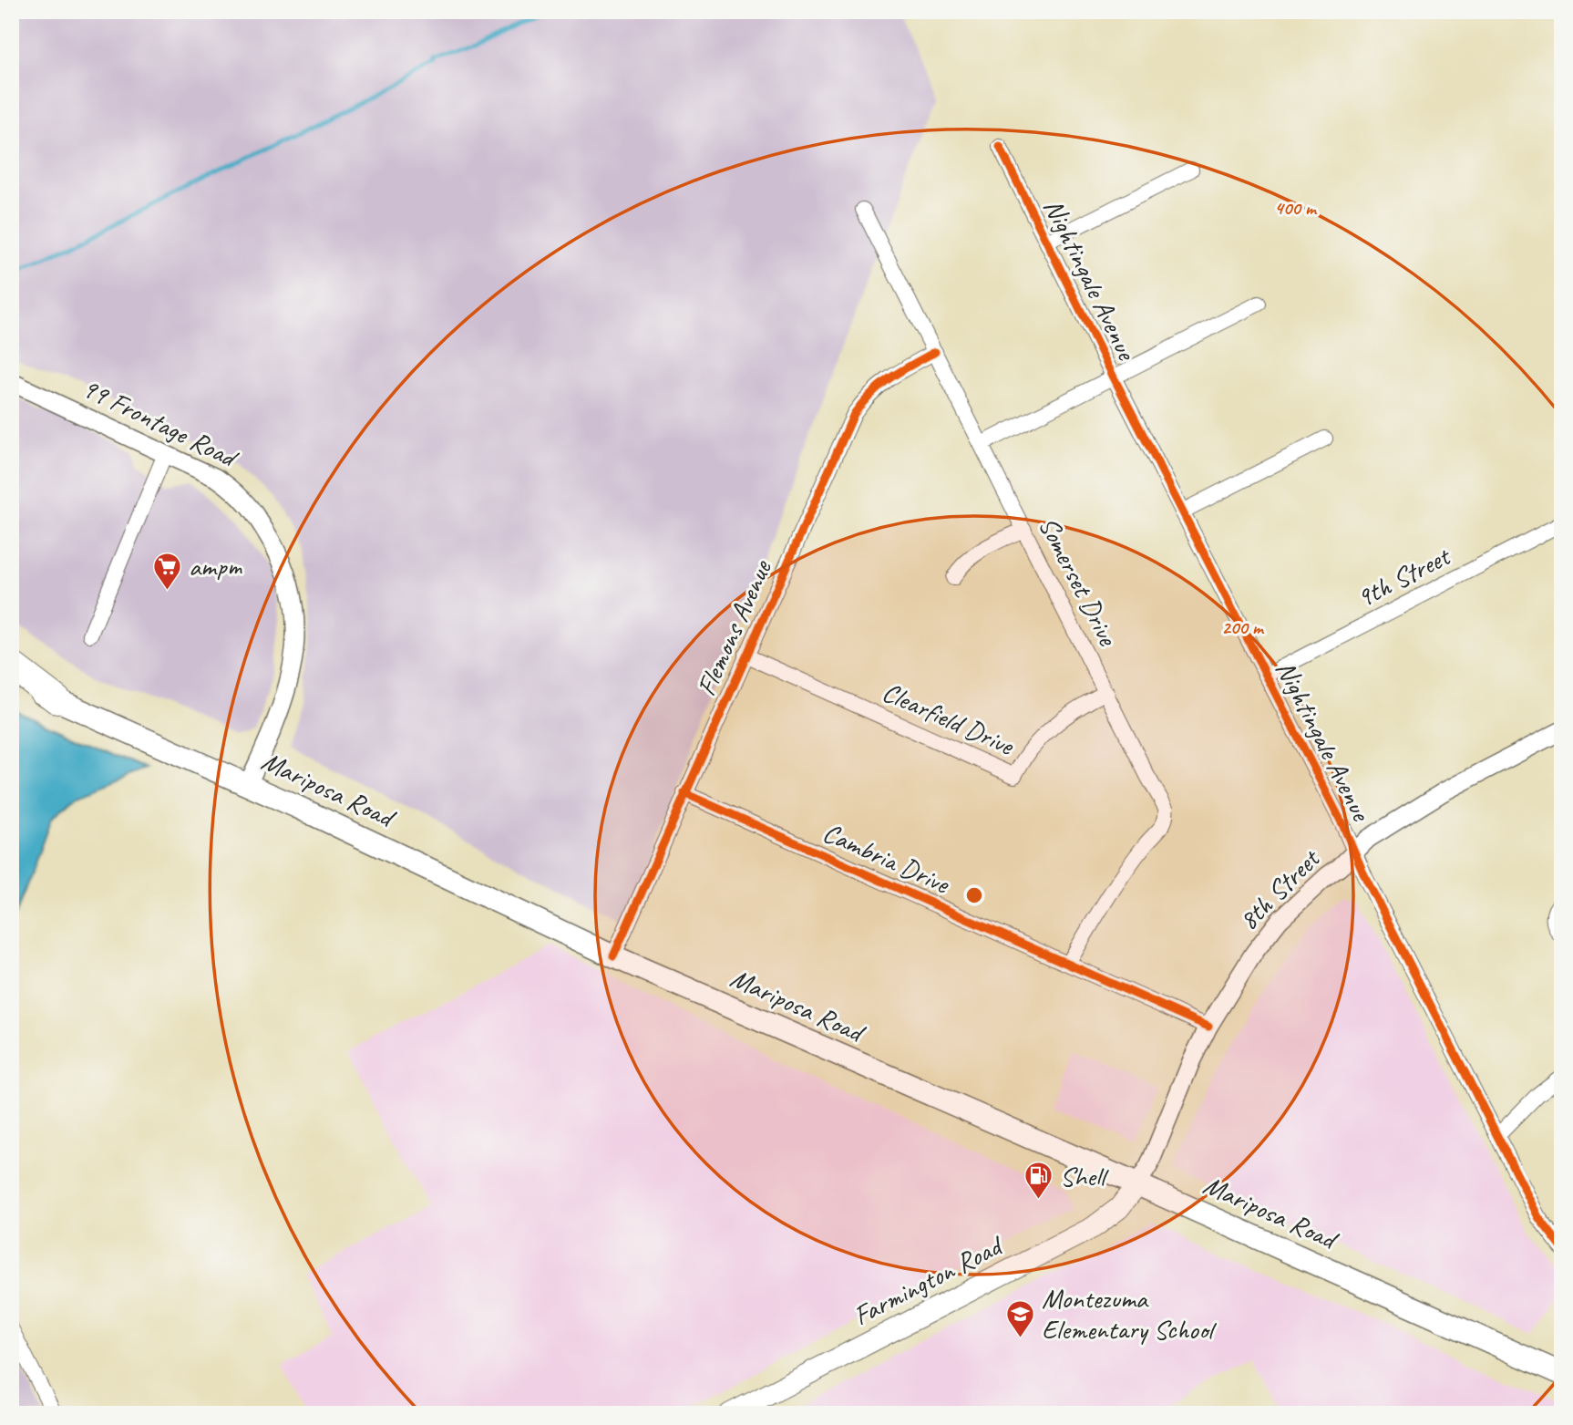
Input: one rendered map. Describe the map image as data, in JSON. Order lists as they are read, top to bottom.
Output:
{
  "streets": {
    "main road": ["Mariposa Road", "Farmington Road"],
    "street": [
      "Nightingale Avenue",
      "99 Frontage Road",
      "9th Street",
      "Somerset Drive",
      "Flemons Avenue",
      "Clearfield Drive",
      "Cambria Drive",
      "8th Street"
    ]
  },
  "crossings": [
    ["Nightingale Avenue", "9th Street"],
    ["Nightingale Avenue", "8th Street"],
    ["99 Frontage Road", "Mariposa Road"],
    ["Somerset Drive", "Flemons Avenue"],
    ["Somerset Drive", "Clearfield Drive"],
    ["Somerset Drive", "Cambria Drive"],
    ["Flemons Avenue", "Clearfield Drive"],
    ["Flemons Avenue", "Mariposa Road"],
    ["Flemons Avenue", "Cambria Drive"],
    ["Mariposa Road", "8th Street"],
    ["Mariposa Road", "Farmington Road"],
    ["Cambria Drive", "8th Street"],
    ["8th Street", "Farmington Road"]
  ],
  "places": {
    "supermarket": ["ampm"],
    "fuel station": ["Shell"],
    "school or university": ["Montezuma Elementary School"]
  },
  "rings": ["400 m", "200 m"]
}
